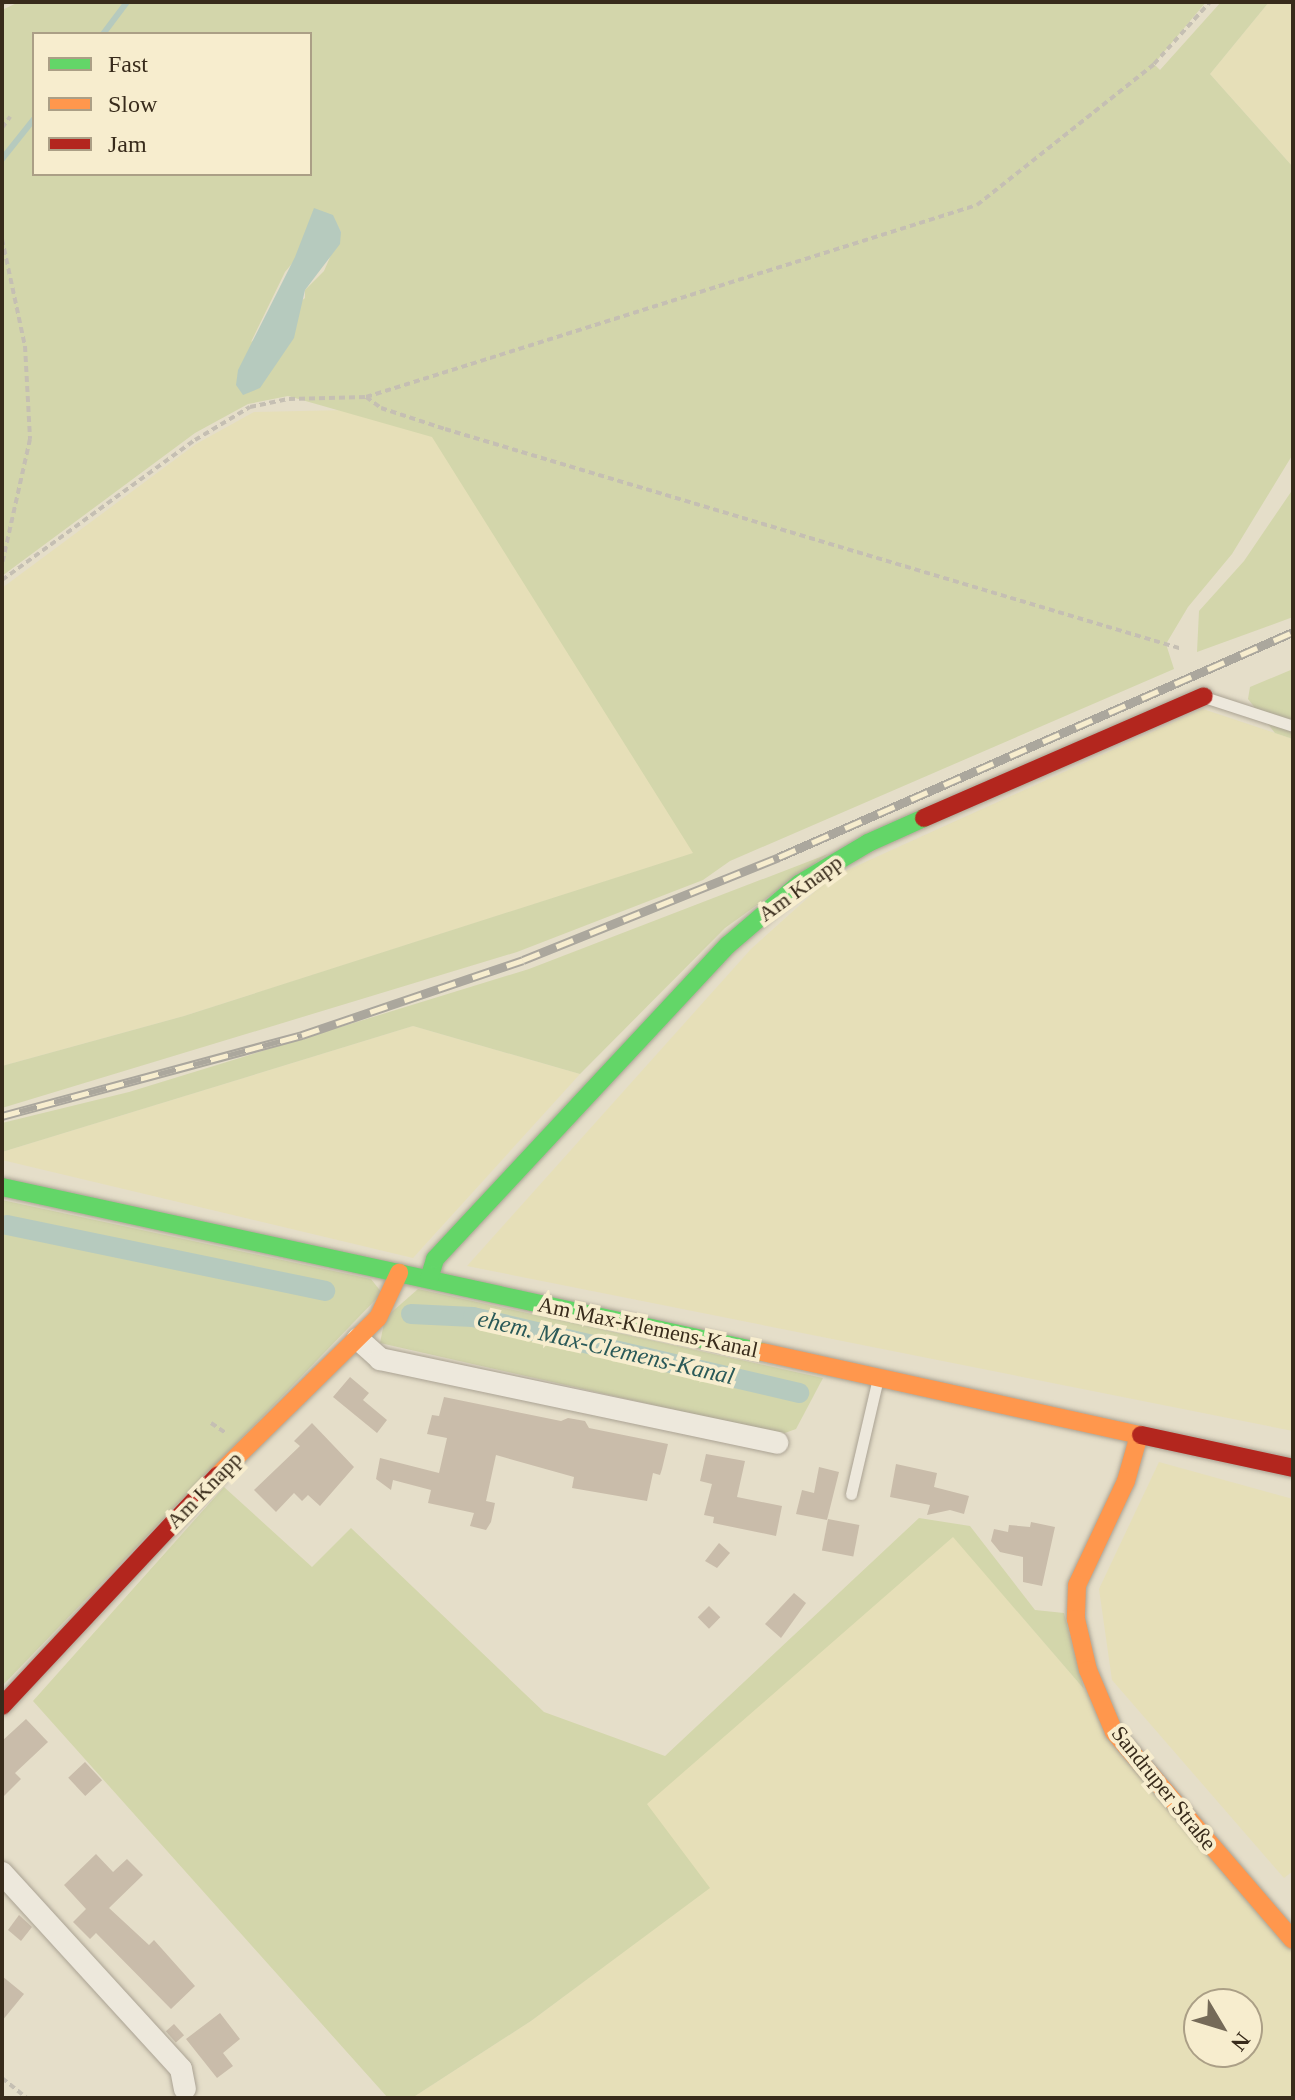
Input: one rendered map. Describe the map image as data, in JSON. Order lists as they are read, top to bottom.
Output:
{
  "streets": {
    "street": ["Am Knapp", "Am Max-Klemens-Kanal", "Sandruper Straße"]
  },
  "crossings": [
    ["Am Knapp", "Am Max-Klemens-Kanal"],
    ["Am Max-Klemens-Kanal", "Sandruper Straße"]
  ],
  "water": ["ehem. Max-Clemens-Kanal"],
  "legend": ["Fast", "Slow", "Jam"],
  "north": "bottom right"
}
